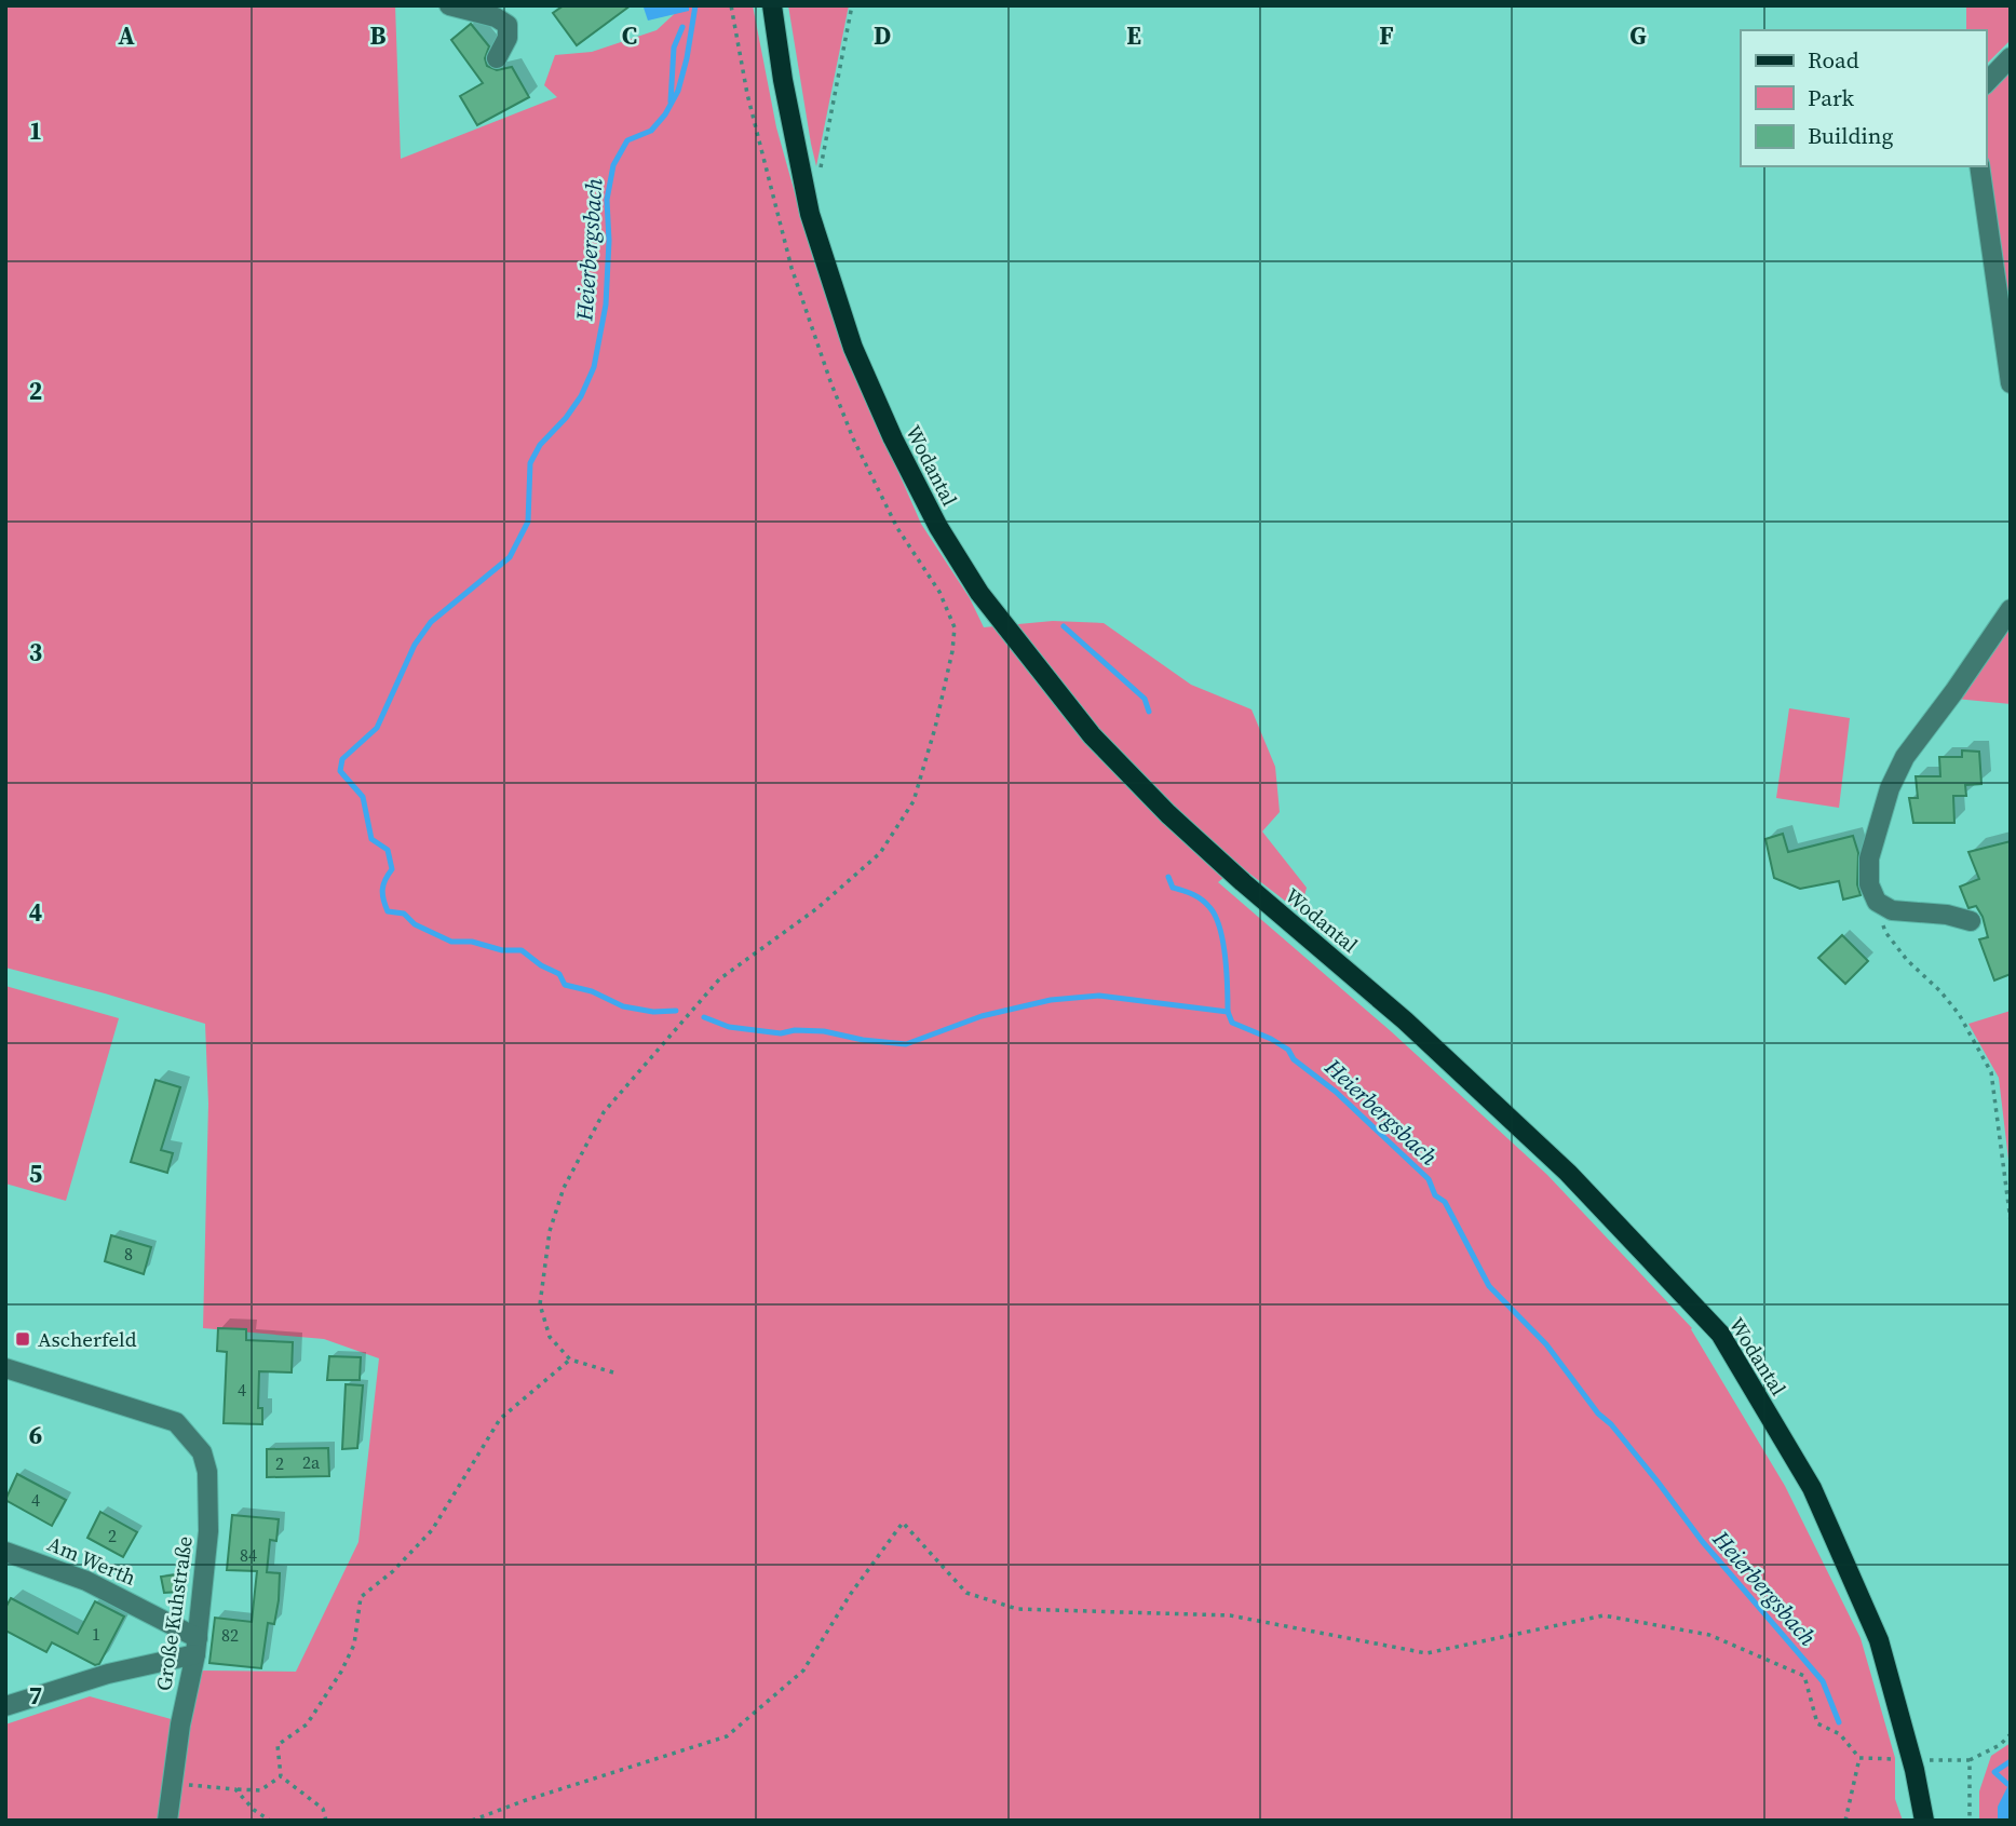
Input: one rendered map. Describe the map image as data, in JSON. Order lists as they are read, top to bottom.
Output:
{
  "streets": {
    "main road": ["Wodantal"],
    "street": ["Am Werth", "Große Kuhstraße"]
  },
  "crossings": [
    ["Am Werth", "Große Kuhstraße"]
  ],
  "water": ["Heierbergsbach"],
  "places": {
    "transit": ["Ascherfeld"]
  },
  "house_numbers": [
    "8",
    "4",
    "2a",
    "2",
    "4",
    "2",
    "84",
    "1",
    "82"
  ],
  "legend": ["Road", "Park", "Building"],
  "grid": {
    "columns": [
      "A",
      "B",
      "C",
      "D",
      "E",
      "F",
      "G"
    ],
    "rows": [
      "1",
      "2",
      "3",
      "4",
      "5",
      "6",
      "7"
    ]
  }
}
